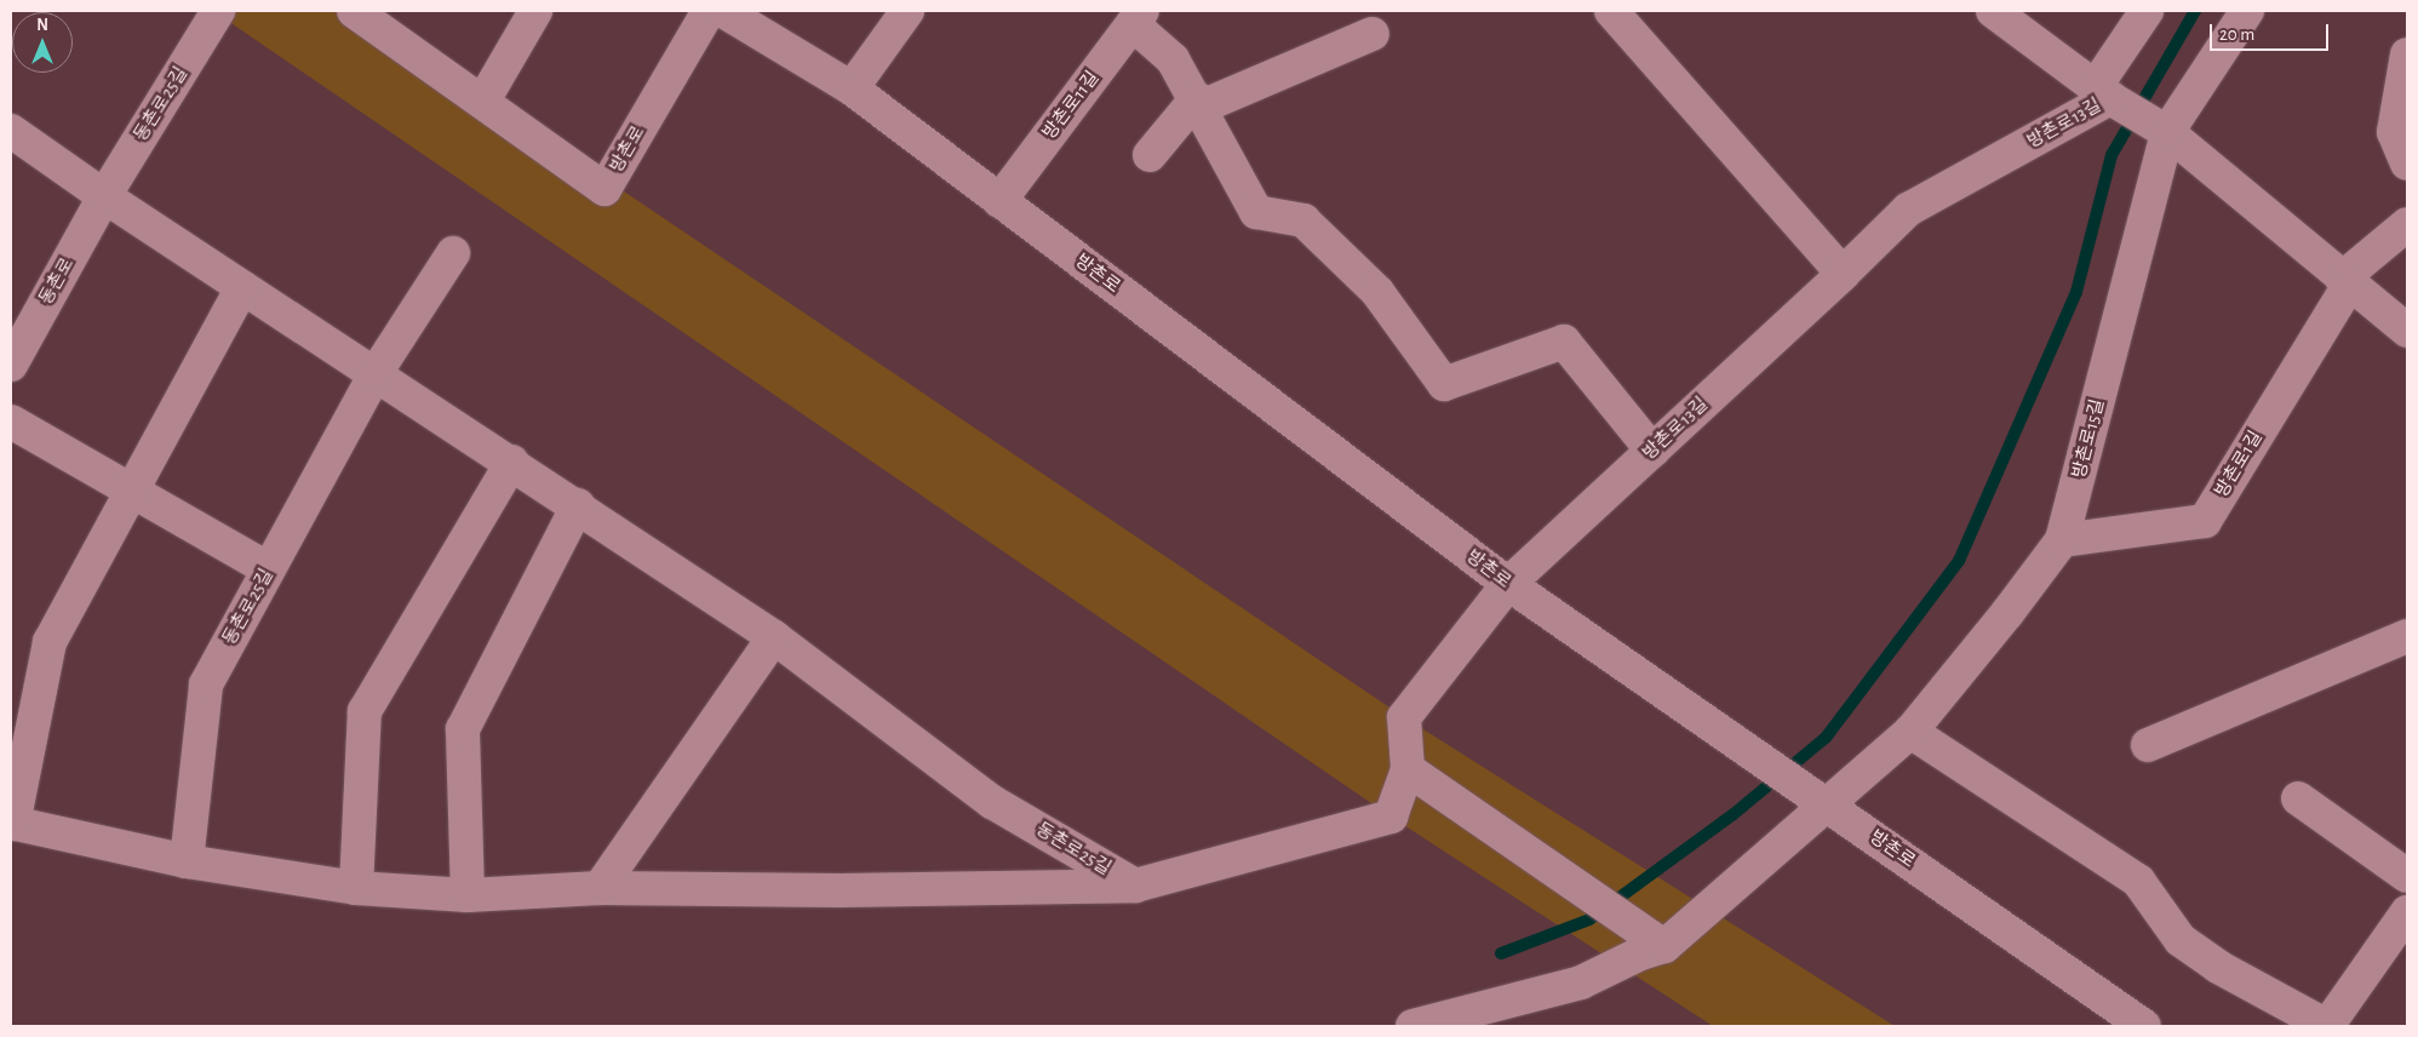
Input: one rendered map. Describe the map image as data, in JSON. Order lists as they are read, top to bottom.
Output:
{
  "streets": {
    "street": [
      "동촌로25길",
      "방촌로11길",
      "방촌로13길",
      "방촌로",
      "동촌로",
      "방촌로15길",
      "방촌로1길"
    ]
  },
  "crossings": [
    ["동촌로25길", "동촌로"],
    ["방촌로11길", "방촌로"],
    ["방촌로13길", "방촌로"],
    ["방촌로", "방촌로15길"],
    ["방촌로15길", "방촌로1길"]
  ],
  "scale_bar": "20 m",
  "north": "top"
}
